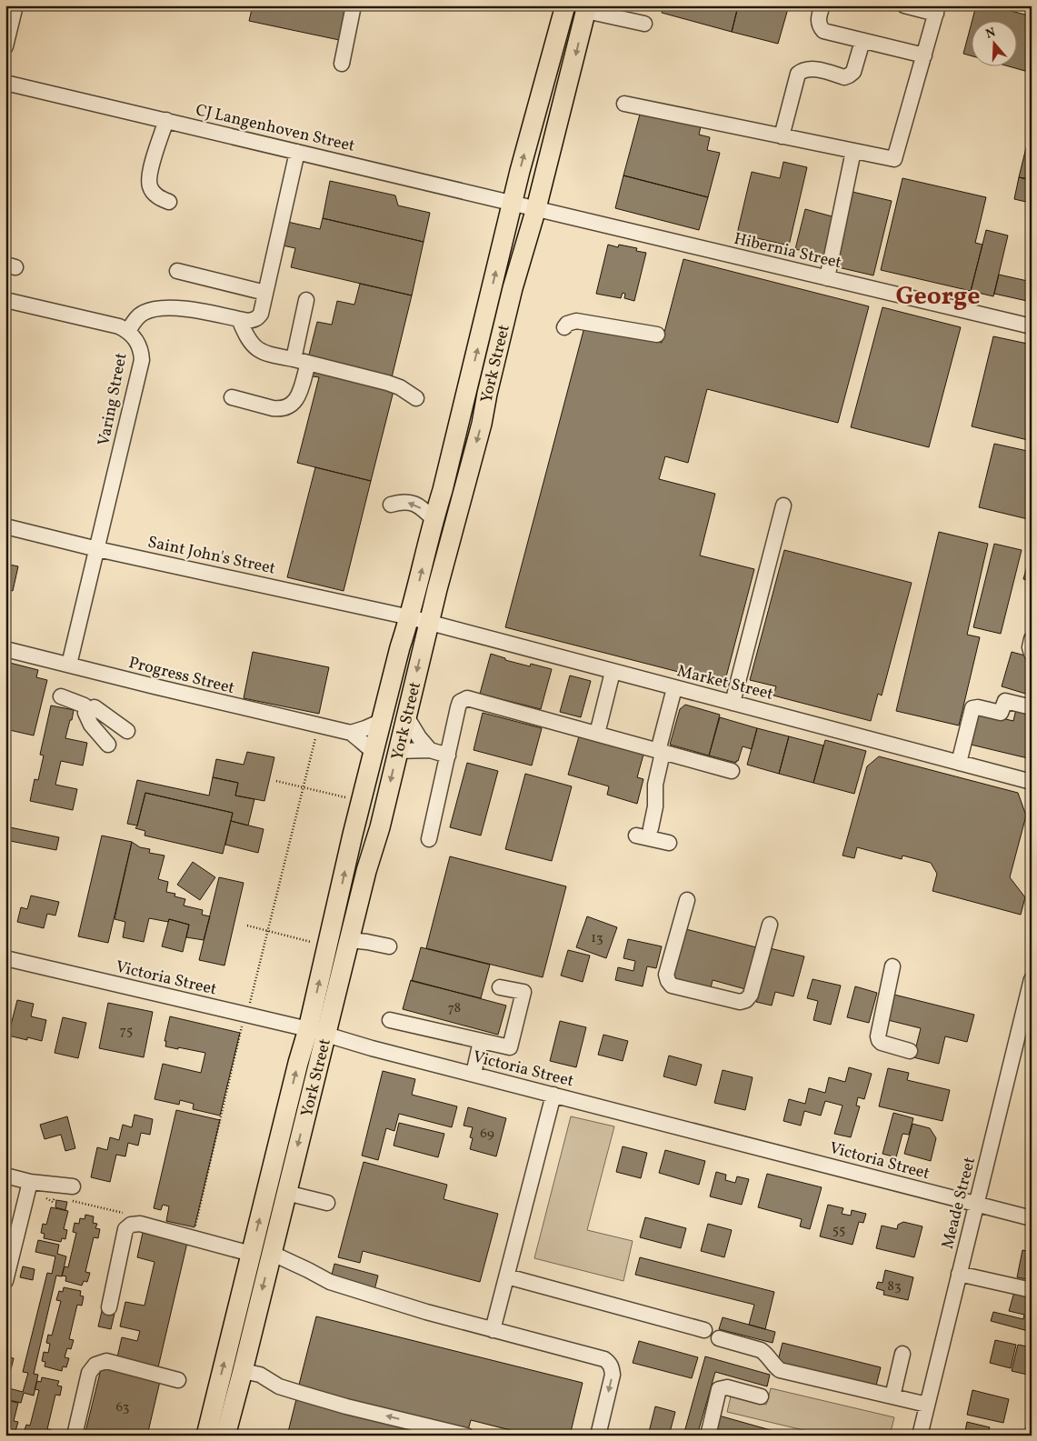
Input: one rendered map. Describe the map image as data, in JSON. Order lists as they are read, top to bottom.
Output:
{
  "streets": {
    "main road": ["York Street"],
    "street": [
      "CJ Langenhoven Street",
      "Hibernia Street",
      "Varing Street",
      "Saint John's Street",
      "Progress Street",
      "Market Street",
      "Victoria Street",
      "Meade Street"
    ]
  },
  "crossings": [
    ["CJ Langenhoven Street", "Hibernia Street"],
    ["CJ Langenhoven Street", "York Street"],
    ["Hibernia Street", "York Street"],
    ["York Street", "Saint John's Street"],
    ["York Street", "Progress Street"],
    ["York Street", "Market Street"],
    ["York Street", "Victoria Street"],
    ["Varing Street", "Saint John's Street"],
    ["Varing Street", "Progress Street"],
    ["Saint John's Street", "Market Street"],
    ["Victoria Street", "Meade Street"]
  ],
  "districts": ["George"],
  "house_numbers": [
    "13",
    "78",
    "75",
    "69",
    "55",
    "83",
    "63"
  ],
  "north": "top"
}
